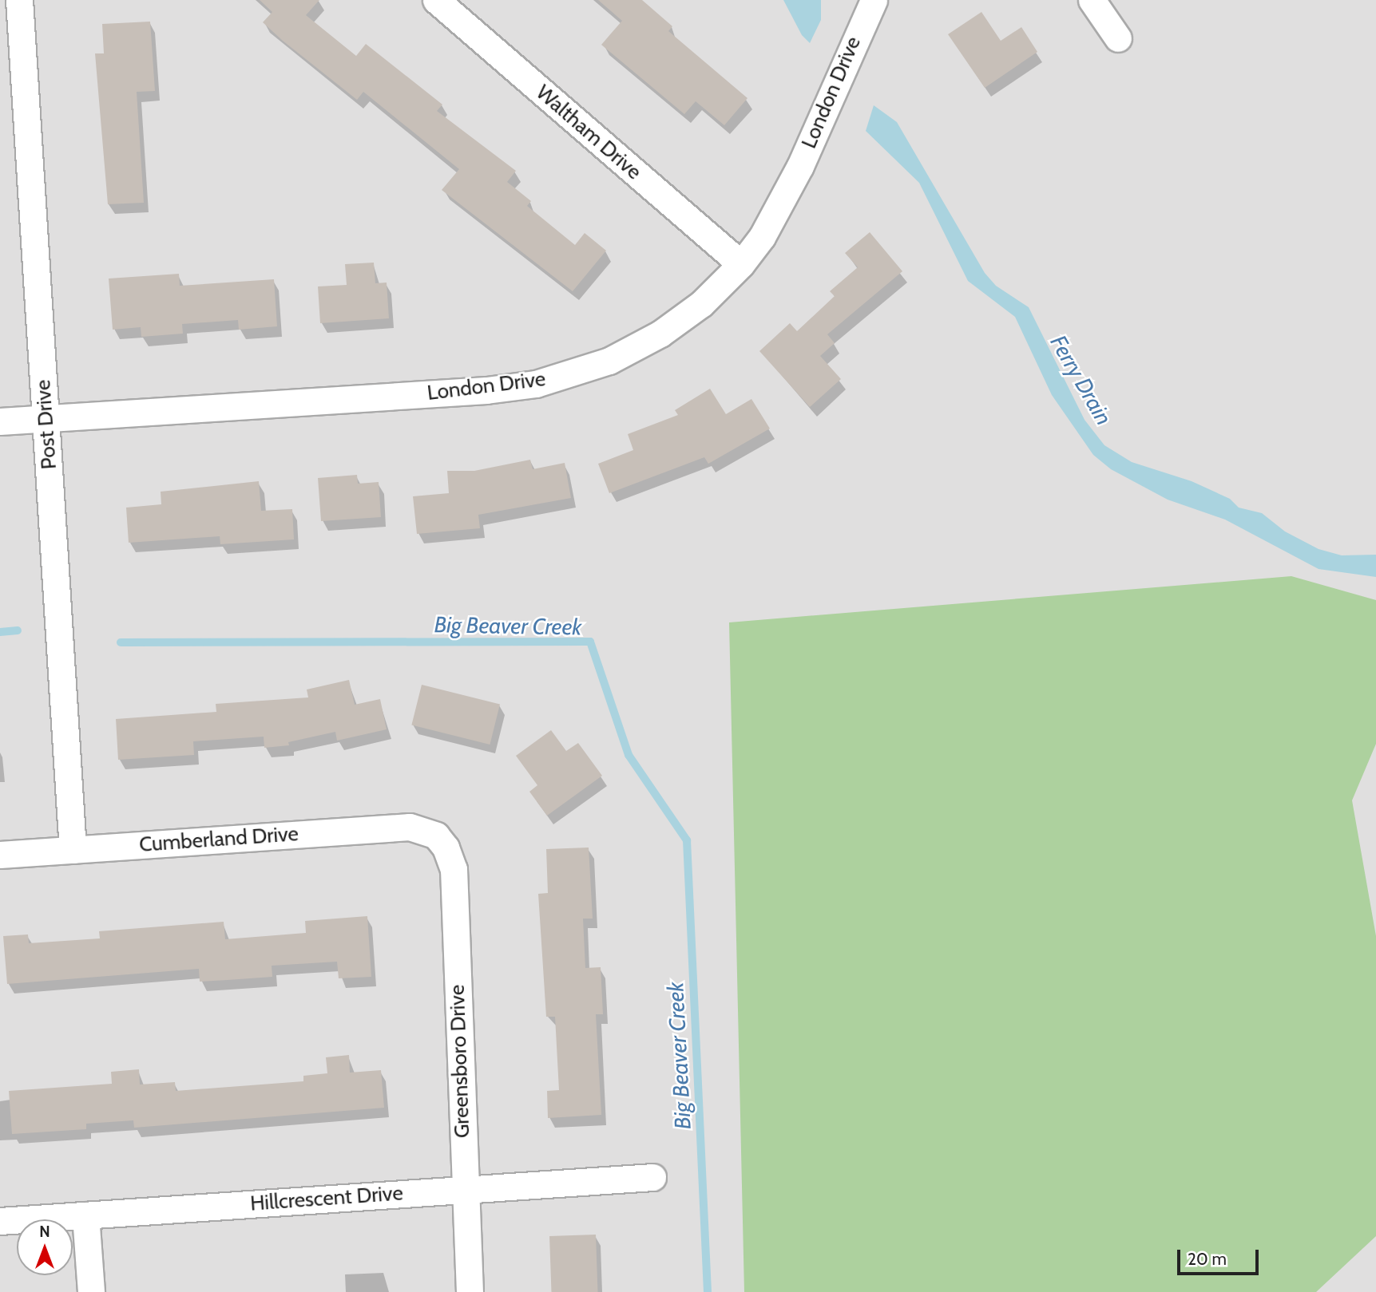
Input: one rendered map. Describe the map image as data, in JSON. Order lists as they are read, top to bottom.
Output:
{
  "streets": {
    "street": [
      "London Drive",
      "Waltham Drive",
      "Post Drive",
      "Cumberland Drive",
      "Greensboro Drive",
      "Hillcrescent Drive"
    ]
  },
  "crossings": [
    ["London Drive", "Waltham Drive"],
    ["London Drive", "Post Drive"],
    ["Post Drive", "Cumberland Drive"],
    ["Cumberland Drive", "Greensboro Drive"],
    ["Greensboro Drive", "Hillcrescent Drive"]
  ],
  "water": ["Ferry Drain", "Big Beaver Creek"],
  "scale_bar": "20 m",
  "north": "top"
}
